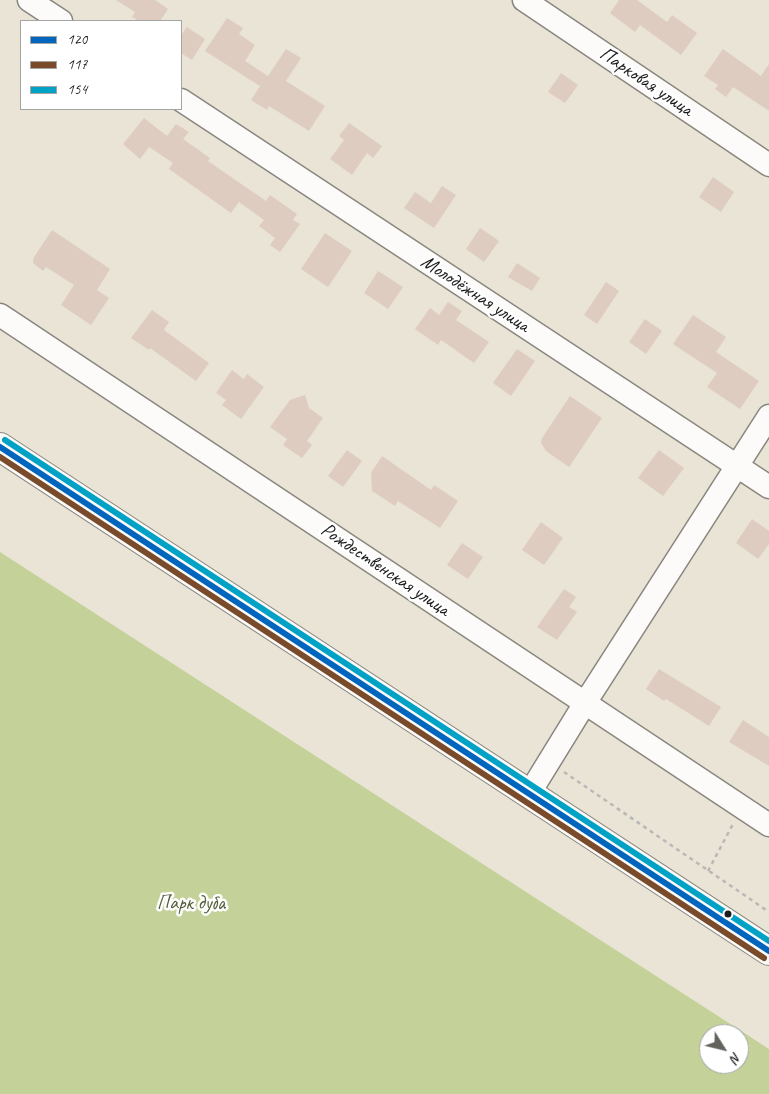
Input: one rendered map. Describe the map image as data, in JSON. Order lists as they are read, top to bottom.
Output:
{
  "streets": {
    "street": ["Парковая улица", "Молодёжная улица", "Рождественская улица"]
  },
  "parks": ["Парк дуба"],
  "lines": ["transit line 154", "transit line 120", "transit line 117"],
  "legend": ["120", "117", "154"],
  "north": "bottom right"
}
